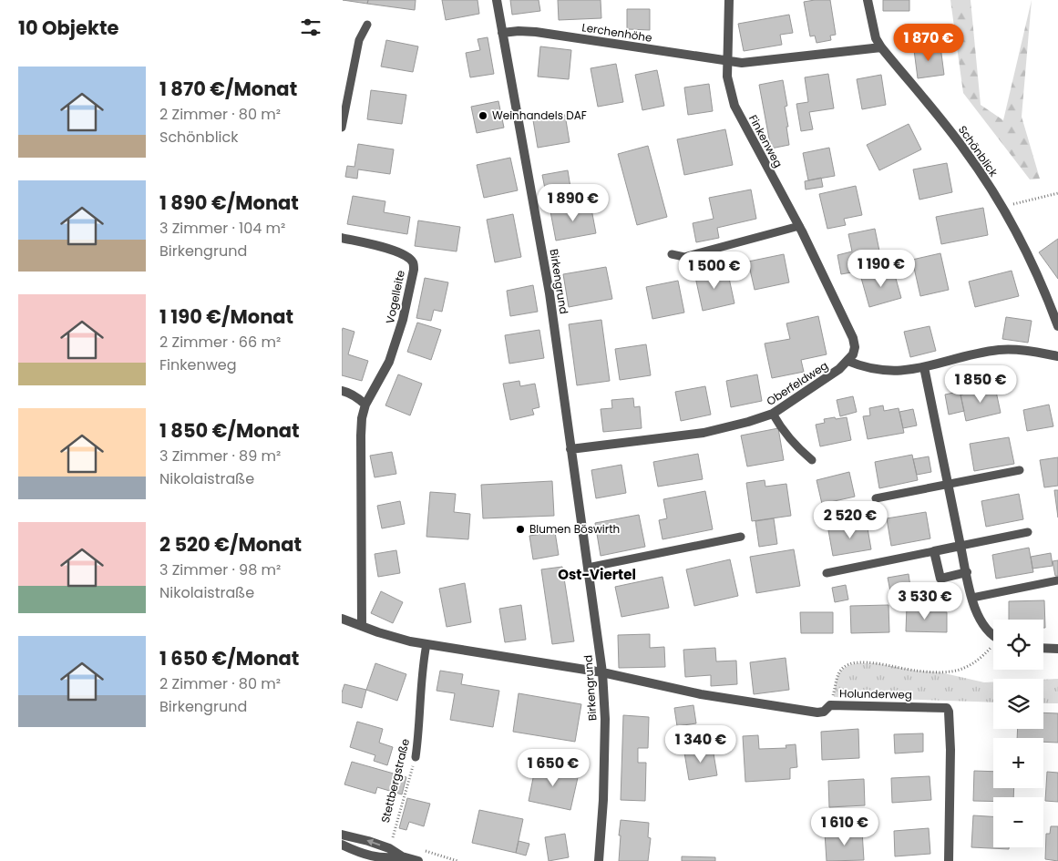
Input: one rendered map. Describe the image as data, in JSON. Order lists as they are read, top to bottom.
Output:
{
  "streets": {
    "street": [
      "Lerchenhöhe",
      "Finkenweg",
      "Schönblick",
      "Birkengrund",
      "Vogelleite",
      "Oberfeldweg",
      "Holunderweg"
    ],
    "lane": ["Stettbergstraße"]
  },
  "crossings": [
    ["Lerchenhöhe", "Finkenweg"],
    ["Lerchenhöhe", "Schönblick"],
    ["Lerchenhöhe", "Birkengrund"],
    ["Finkenweg", "Oberfeldweg"],
    ["Birkengrund", "Oberfeldweg"],
    ["Birkengrund", "Holunderweg"]
  ],
  "districts": ["Ost-Viertel"],
  "places": ["Weinhandels DAF", "Blumen Böswirth"],
  "page": {
    "heading": "10 Objekte",
    "price": [
      "1 870 €",
      "1 890 €",
      "1 190 €",
      "1 500 €",
      "1 850 €",
      "2 520 €",
      "3 530 €",
      "1 340 €",
      "1 650 €",
      "1 610 €"
    ],
    "list": [
      {
        "name": "1 870 €/Monat",
        "note": "2 Zimmer · 80 m² · Schönblick"
      },
      {
        "name": "1 890 €/Monat",
        "note": "3 Zimmer · 104 m² · Birkengrund"
      },
      {
        "name": "1 190 €/Monat",
        "note": "2 Zimmer · 66 m² · Finkenweg"
      },
      {
        "name": "1 850 €/Monat",
        "note": "3 Zimmer · 89 m² · Nikolaistraße"
      },
      {
        "name": "2 520 €/Monat",
        "note": "3 Zimmer · 98 m² · Nikolaistraße"
      },
      {
        "name": "1 650 €/Monat",
        "note": "2 Zimmer · 80 m² · Birkengrund"
      }
    ],
    "map_buttons": ["+", "−"]
  }
}
